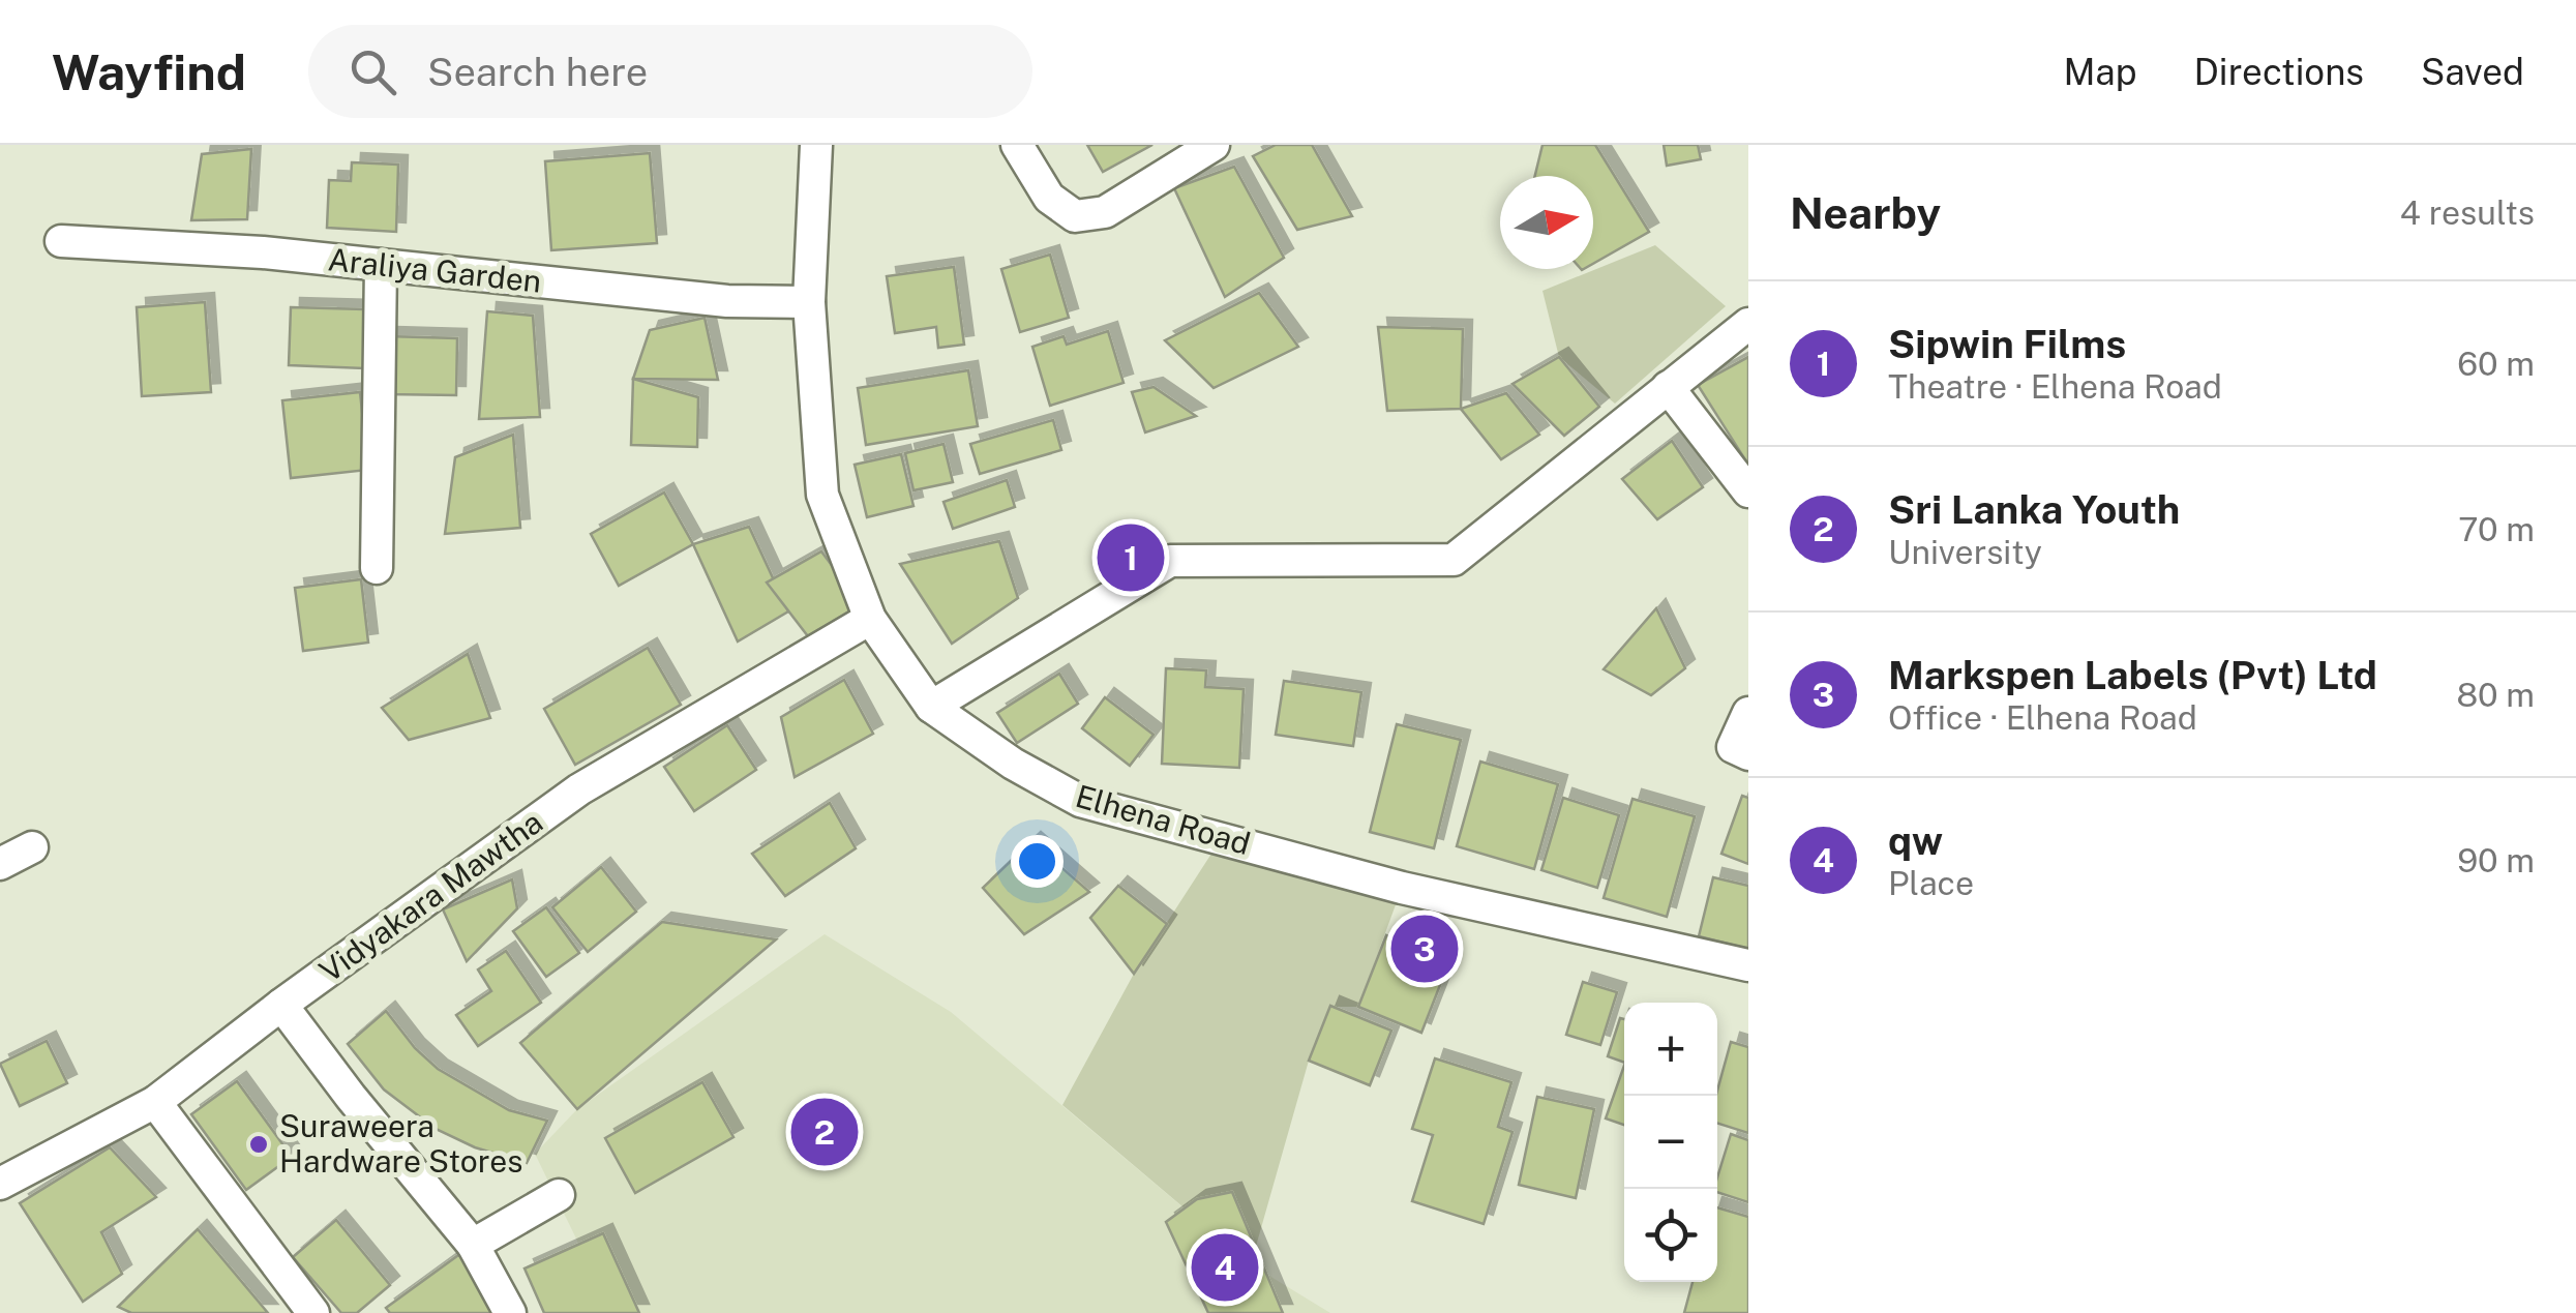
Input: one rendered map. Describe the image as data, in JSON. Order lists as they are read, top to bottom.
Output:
{
  "streets": {
    "street": ["Araliya Garden", "Elhena Road", "Vidyakara Mawtha"]
  },
  "crossings": [
    ["Araliya Garden", "Elhena Road"],
    ["Elhena Road", "Vidyakara Mawtha"]
  ],
  "places": ["Suraweera Hardware Stores"],
  "north": "right",
  "page": {
    "header": "Wayfind",
    "search": "Search here",
    "nav": ["Map", "Directions", "Saved"],
    "heading": ["Nearby", "4 results"],
    "list": [
      {
        "mark": "1",
        "name": "Sipwin Films",
        "note": "Theatre · Elhena Road",
        "value": "60 m"
      },
      {
        "mark": "2",
        "name": "Sri Lanka Youth",
        "note": "University",
        "value": "70 m"
      },
      {
        "mark": "3",
        "name": "Markspen Labels (Pvt) Ltd",
        "note": "Office · Elhena Road",
        "value": "80 m"
      },
      {
        "mark": "4",
        "name": "qw",
        "note": "Place",
        "value": "90 m"
      }
    ],
    "pins": [
      "1",
      "3",
      "2",
      "4"
    ],
    "map_buttons": ["+", "−"]
  }
}
